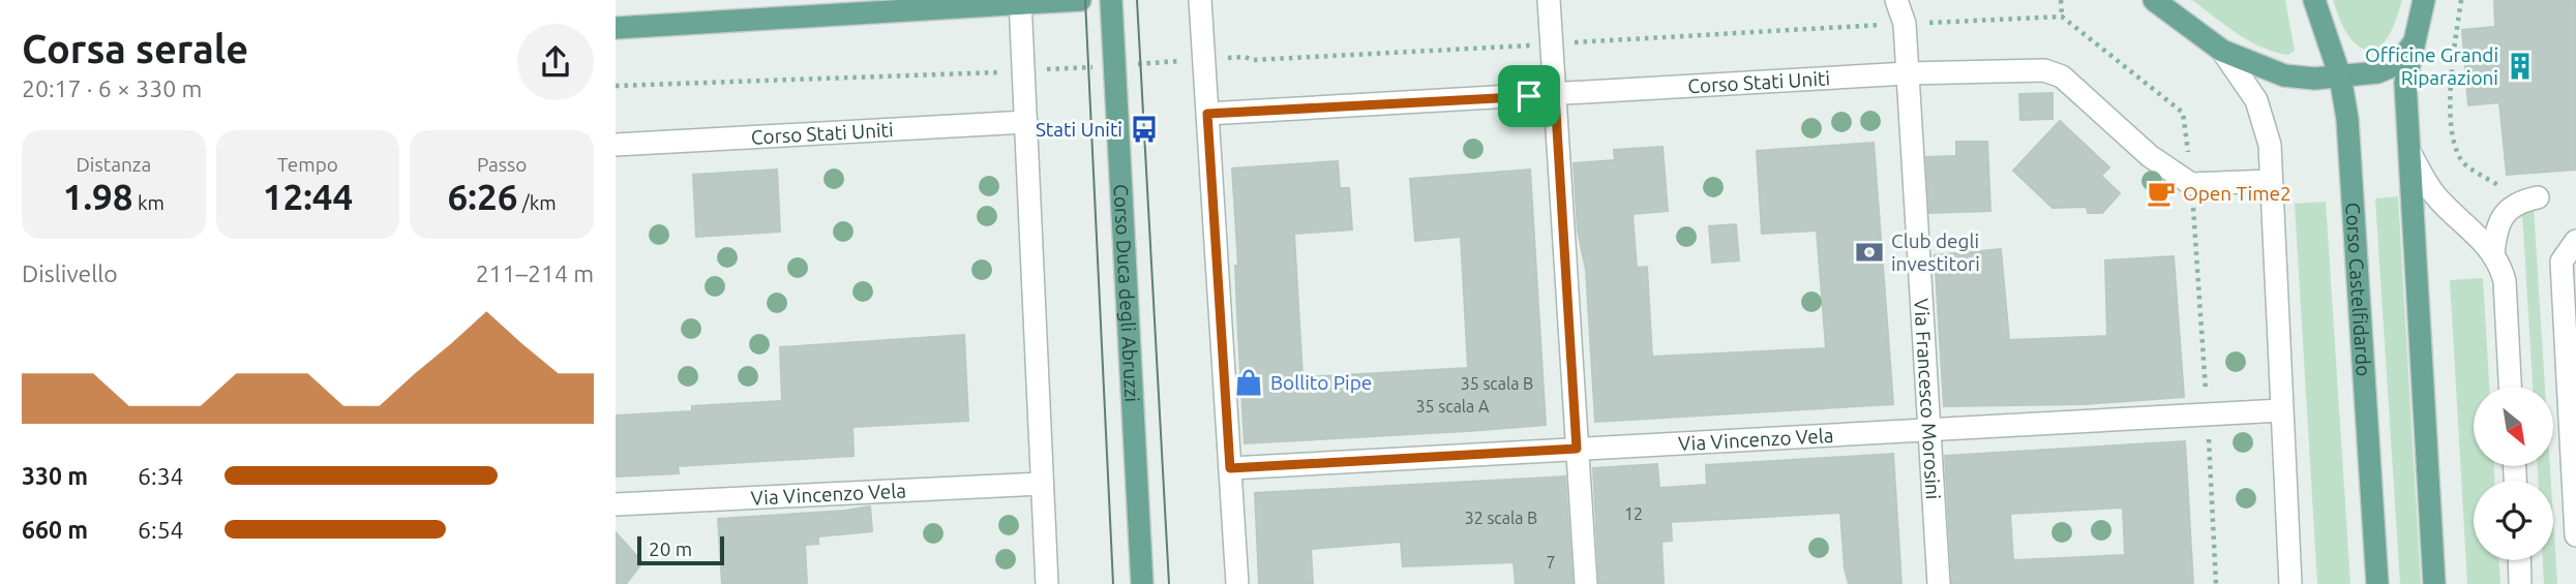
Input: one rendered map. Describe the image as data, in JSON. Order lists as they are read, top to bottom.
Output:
{
  "streets": {
    "main road": ["Corso Castelfidardo", "Corso Duca degli Abruzzi"],
    "street": ["Corso Stati Uniti", "Via Francesco Morosini", "Via Vincenzo Vela"]
  },
  "crossings": [
    ["Corso Stati Uniti", "Via Francesco Morosini"],
    ["Via Francesco Morosini", "Via Vincenzo Vela"]
  ],
  "places": {
    "building": ["Officine Grandi Riparazioni"],
    "bus stop": ["Stati Uniti"],
    "cafe": ["Open Time2"],
    "bank": ["Club degli investitori"],
    "shop": ["Bollito Pipe"]
  },
  "house_numbers": [
    "35 scala B",
    "35 scala A",
    "12",
    "32 scala B",
    "7"
  ],
  "scale_bar": "20 m",
  "north": "bottom right",
  "page": {
    "heading": ["Corsa serale", "20:17 · 6 × 330 m"],
    "stats": [
      ["Distanza", "1.98 km"],
      ["Tempo", "12:44"],
      ["Passo", "6:26 /km"]
    ],
    "chart": ["Dislivello", "211–214 m"],
    "list": [
      {
        "name": "330 m",
        "note": "6:34"
      },
      {
        "name": "660 m",
        "note": "6:54"
      }
    ],
    "scale": "20 m"
  }
}
